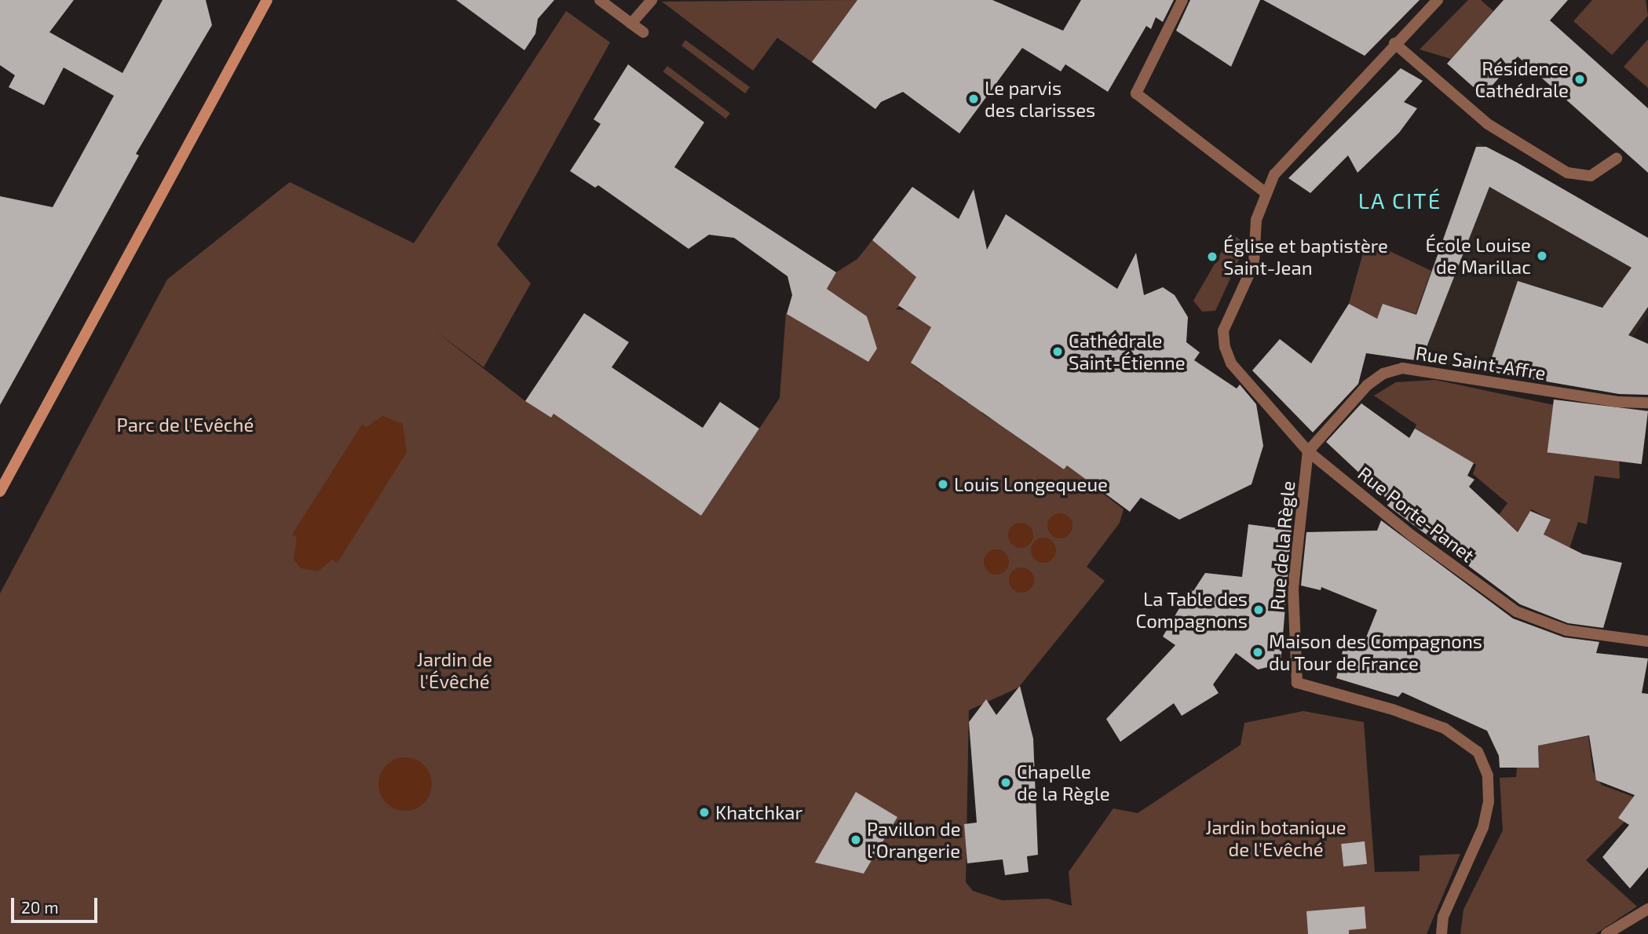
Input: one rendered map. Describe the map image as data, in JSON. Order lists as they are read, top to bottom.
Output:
{
  "streets": {
    "street": ["Rue Saint-Affre", "Rue Porte-Panet", "Rue de la Règle"]
  },
  "crossings": [
    ["Rue Saint-Affre", "Rue Porte-Panet"],
    ["Rue Saint-Affre", "Rue de la Règle"],
    ["Rue Porte-Panet", "Rue de la Règle"]
  ],
  "districts": ["LA CITÉ"],
  "parks": ["Parc de l'Evêché", "Jardin de l'Évêché", "Jardin botanique de l'Evêché"],
  "places": [
    "Résidence Cathédrale",
    "Le parvis des clarisses",
    "École Louise de Marillac",
    "Église et baptistère Saint-Jean",
    "Cathédrale Saint-Étienne",
    "Louis Longequeue",
    "La Table des Compagnons",
    "Maison des Compagnons du Tour de France",
    "Chapelle de la Règle",
    "Khatchkar",
    "Pavillon de l'Orangerie"
  ],
  "scale_bar": "20 m"
}
